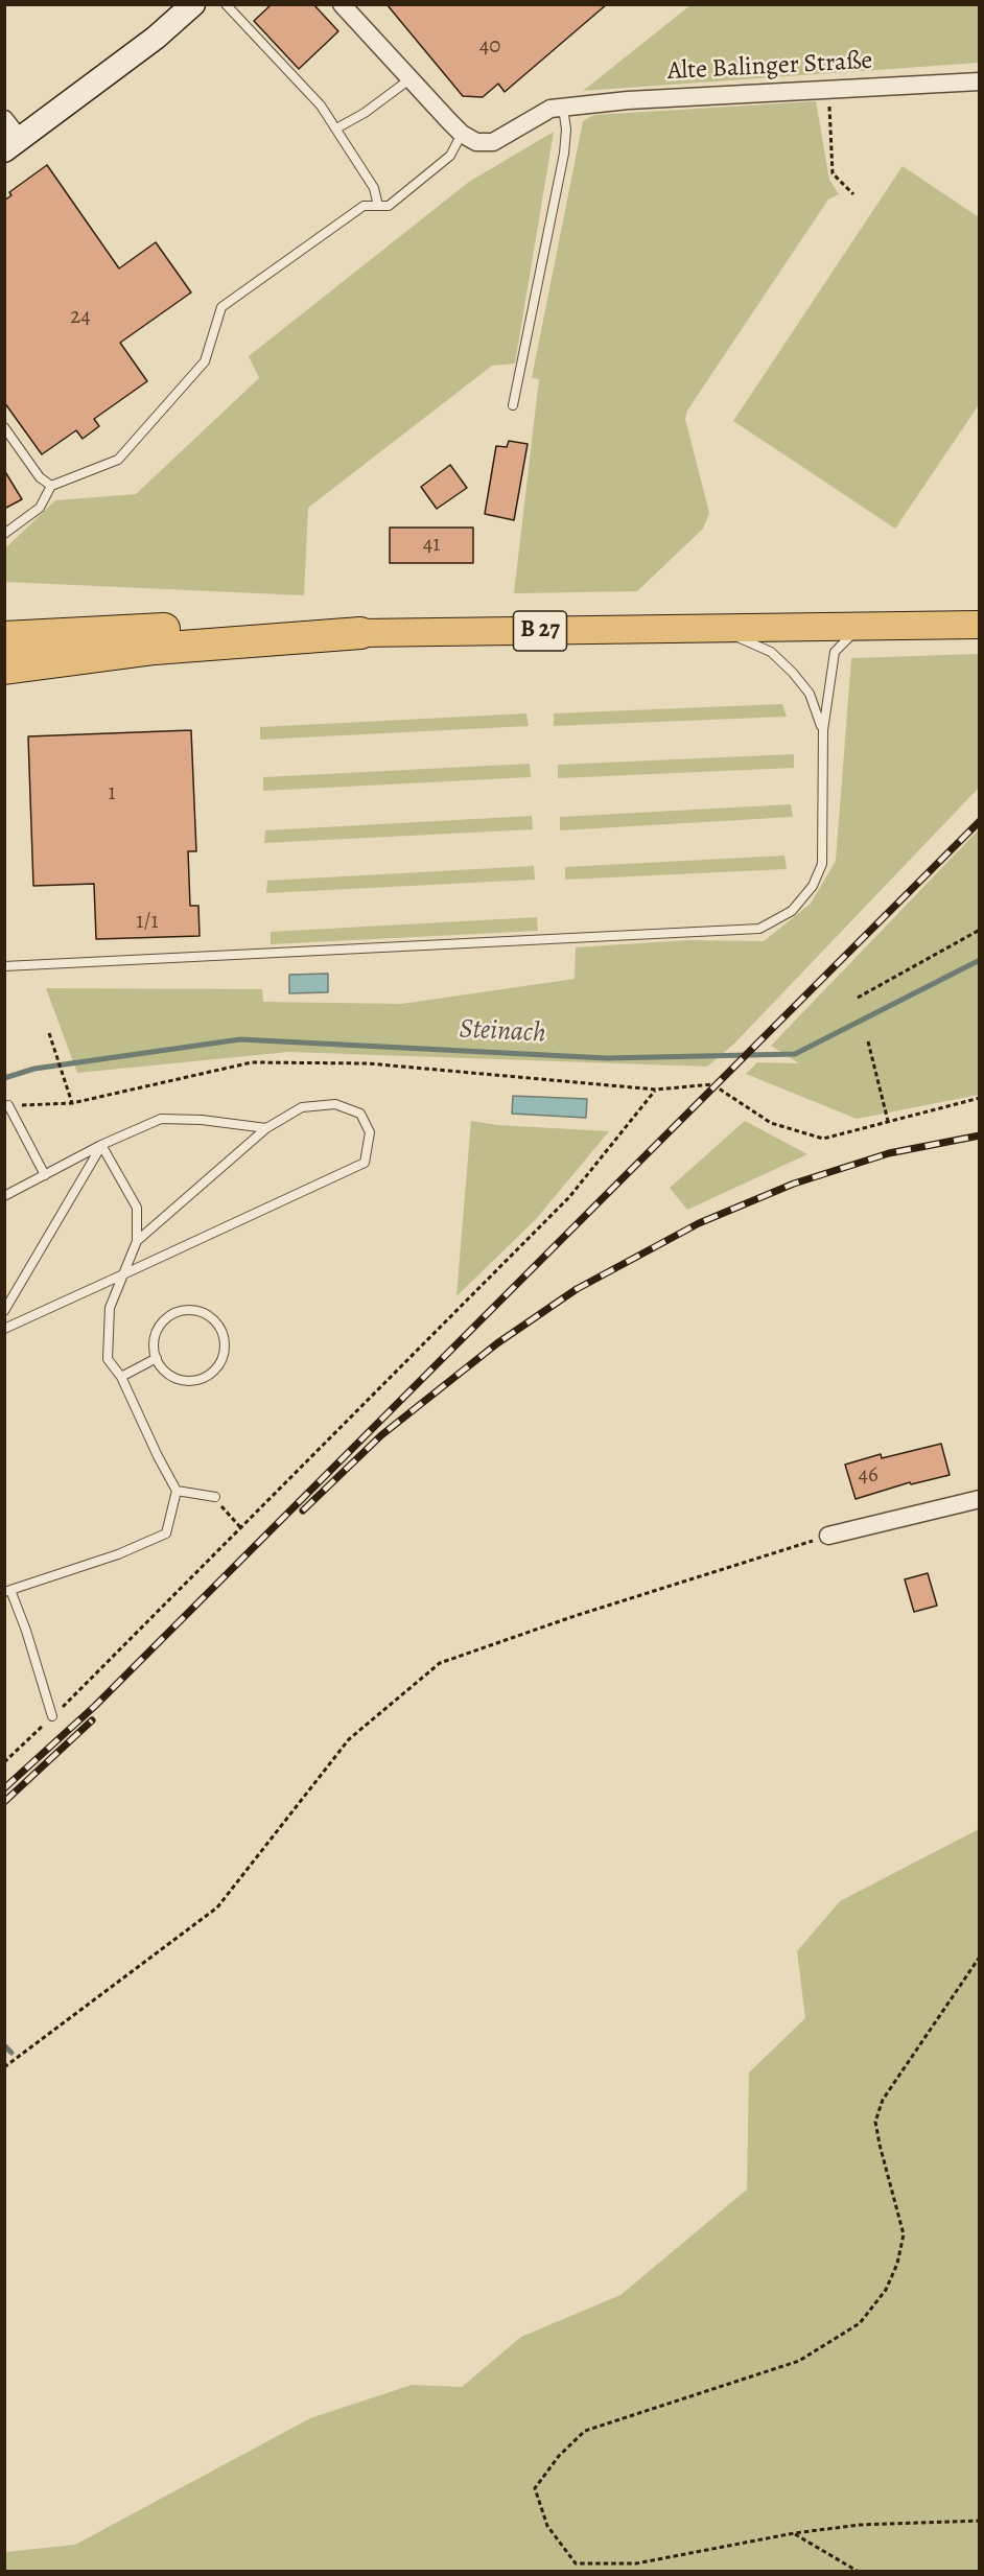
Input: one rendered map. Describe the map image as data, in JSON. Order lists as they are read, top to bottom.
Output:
{
  "streets": {
    "highway": ["B 27"],
    "street": ["Alte Balinger Straße"]
  },
  "water": ["Steinach"],
  "house_numbers": [
    "40",
    "24",
    "41",
    "1",
    "1/1",
    "46"
  ]
}
